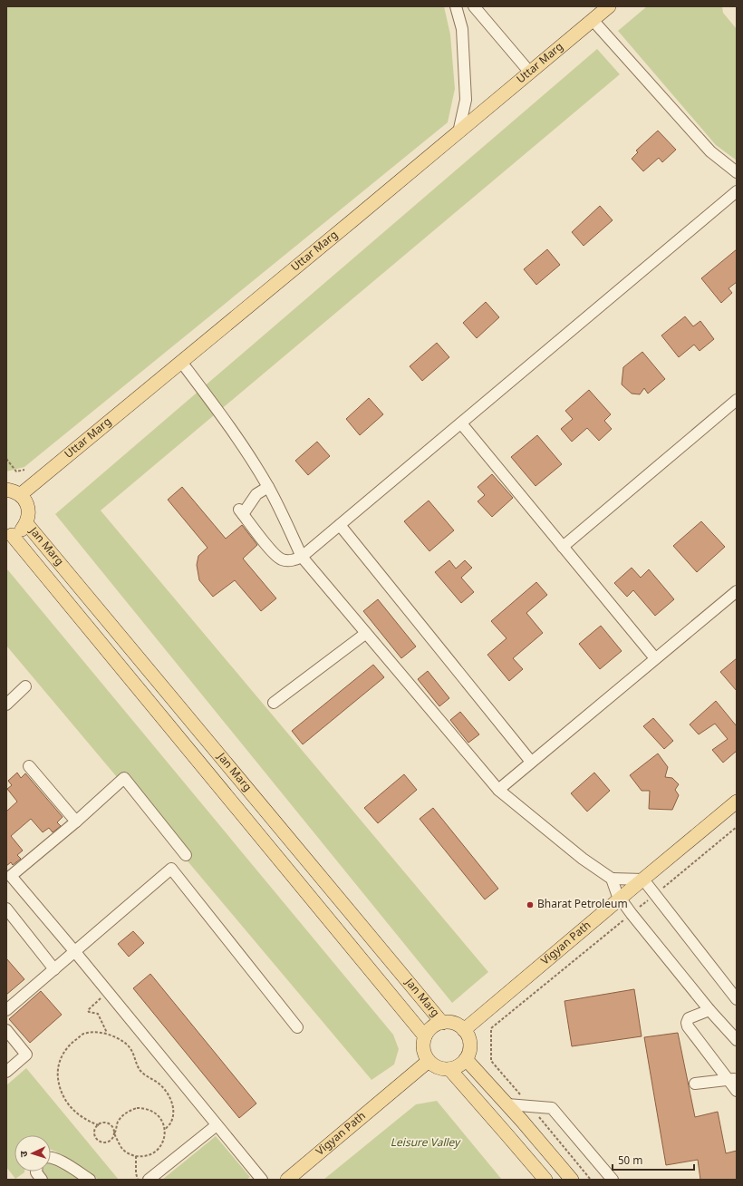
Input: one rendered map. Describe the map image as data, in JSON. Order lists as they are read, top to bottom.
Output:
{
  "streets": {
    "main road": ["Uttar Marg", "Jan Marg", "Vigyan Path"]
  },
  "crossings": [
    ["Jan Marg", "Vigyan Path"]
  ],
  "parks": ["Leisure Valley"],
  "places": ["Bharat Petroleum"],
  "scale_bar": "50 m",
  "north": "left"
}
